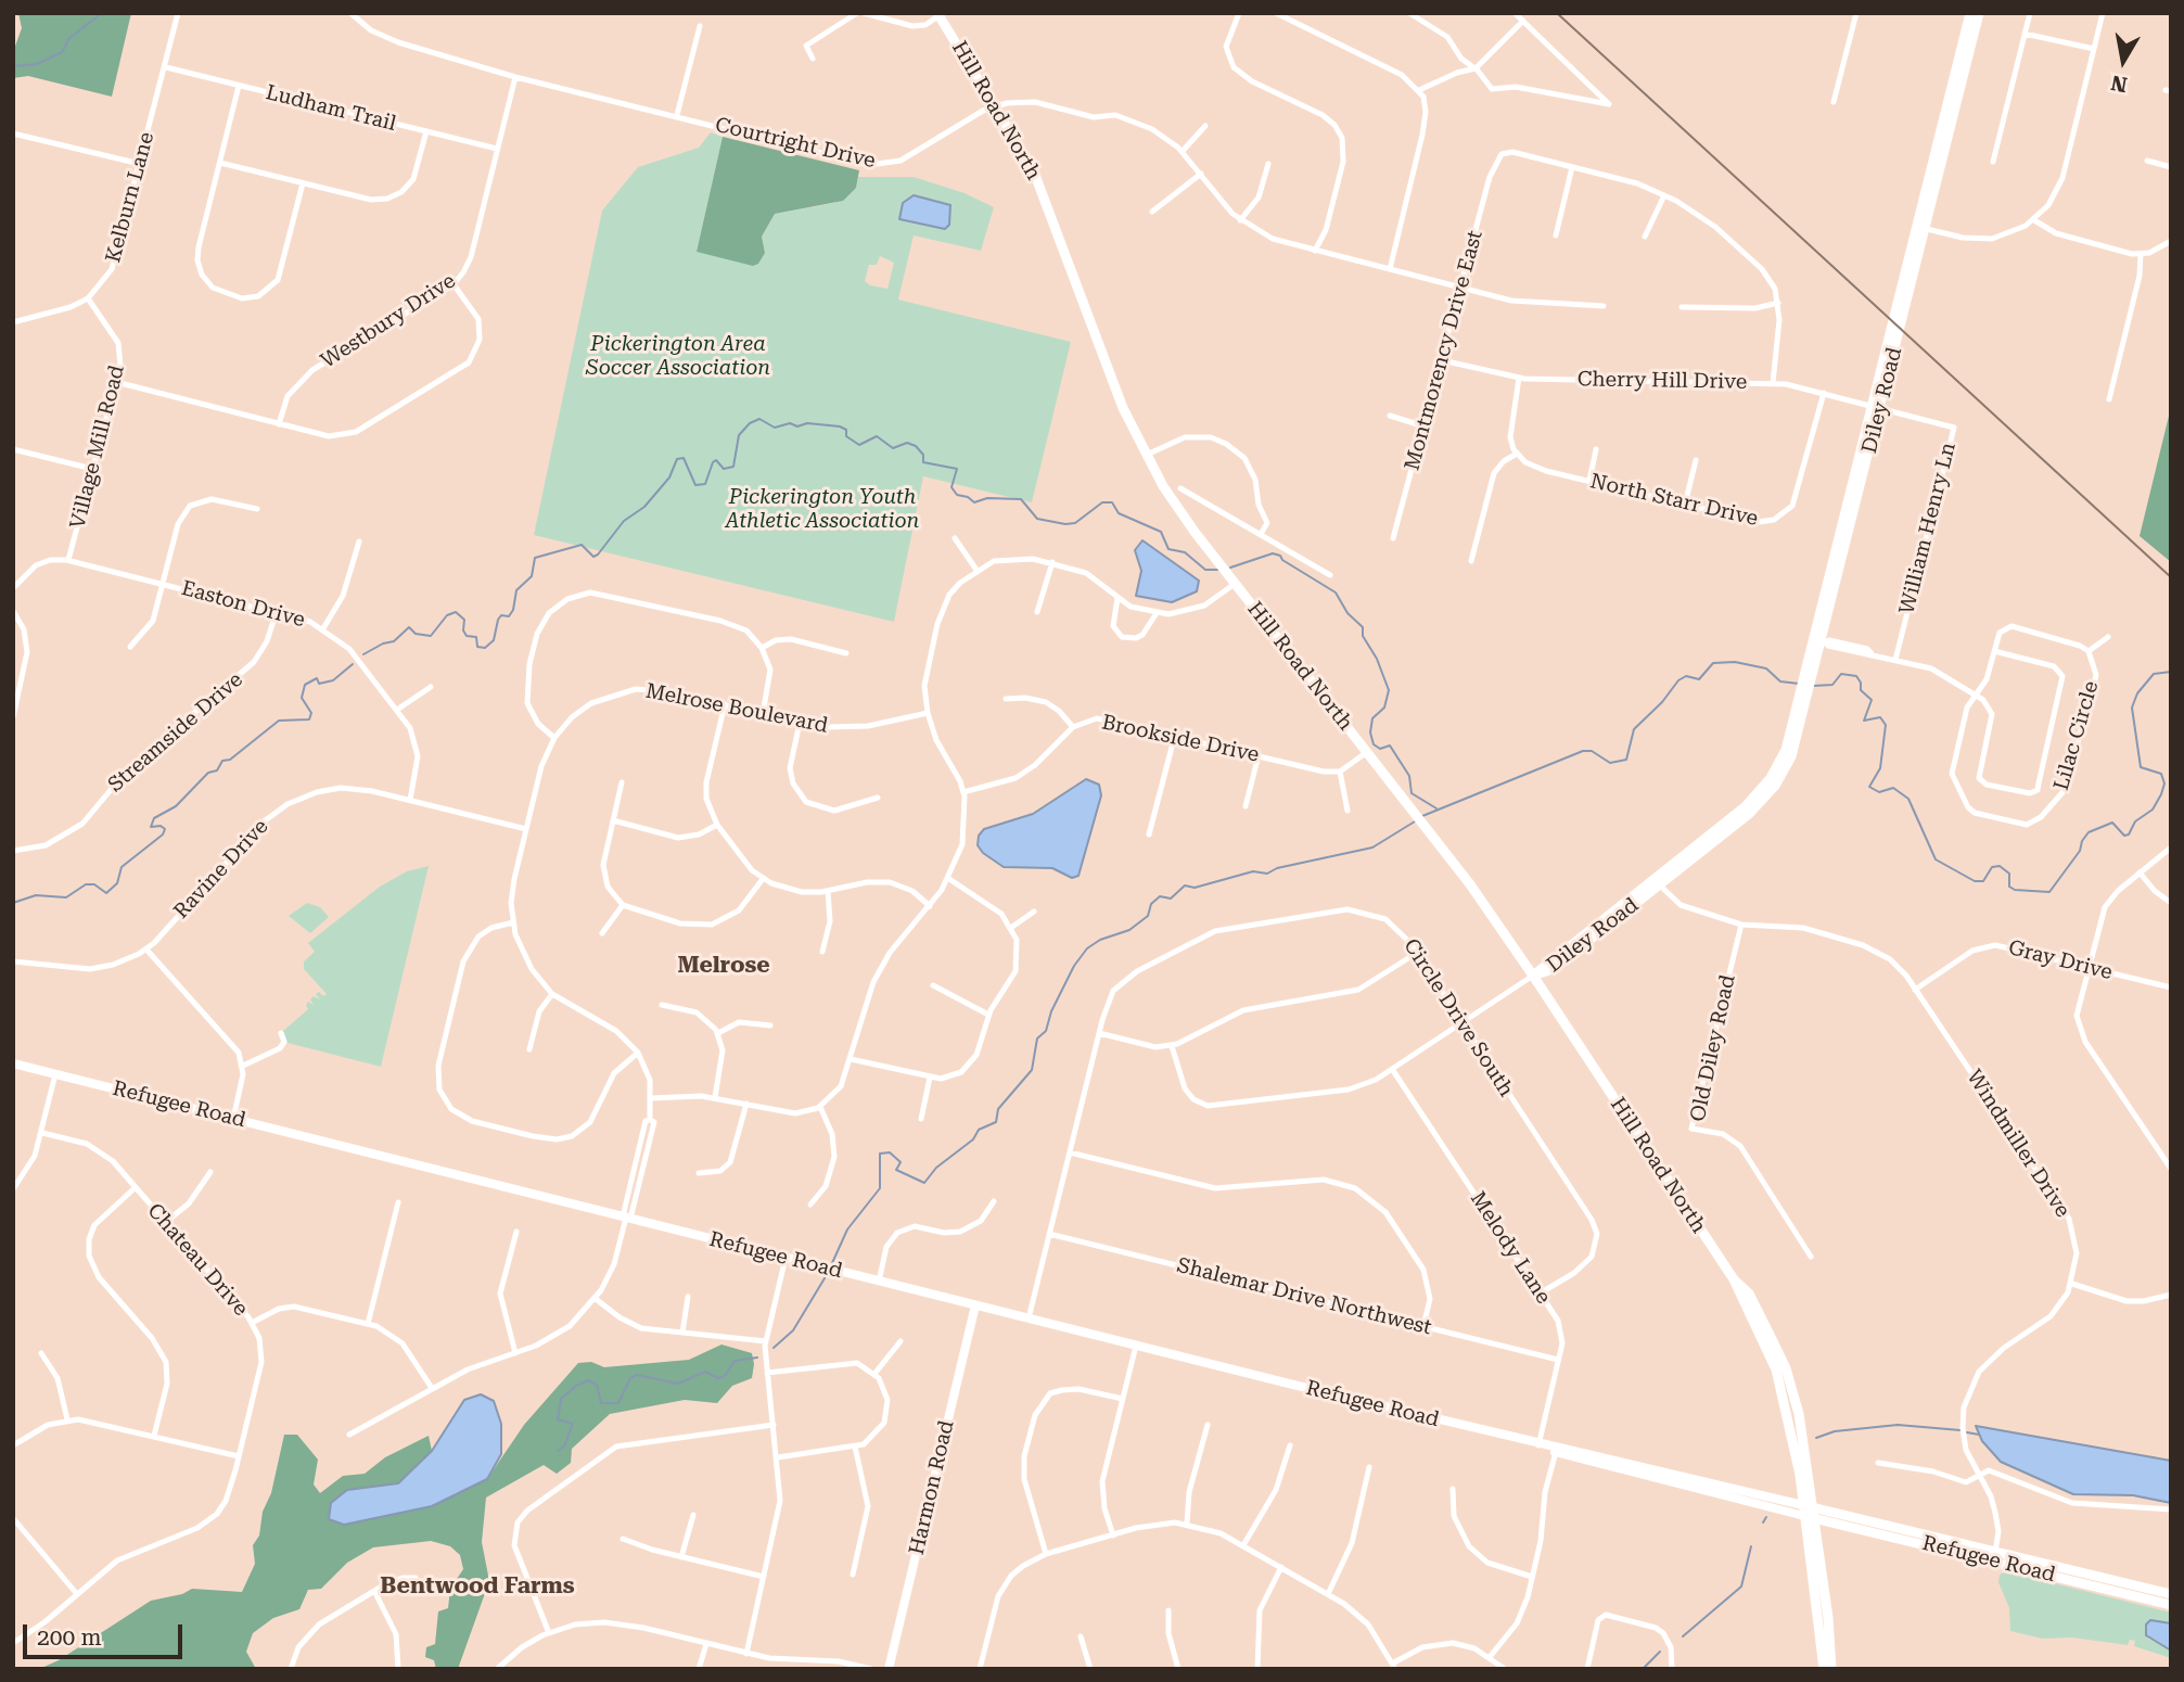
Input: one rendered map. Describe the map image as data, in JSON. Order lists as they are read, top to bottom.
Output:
{
  "streets": {
    "main road": [
      "Hill Road North",
      "Diley Road",
      "Refugee Road",
      "Harmon Road"
    ],
    "street": [
      "Ludham Trail",
      "Courtright Drive",
      "Kelburn Lane",
      "Westbury Drive",
      "Montmorency Drive East",
      "Cherry Hill Drive",
      "Village Mill Road",
      "North Starr Drive",
      "William Henry Ln",
      "Easton Drive",
      "Melrose Boulevard",
      "Streamside Drive",
      "Lilac Circle",
      "Brookside Drive",
      "Ravine Drive",
      "Gray Drive",
      "Circle Drive South",
      "Old Diley Road",
      "Windmiller Drive",
      "Melody Lane",
      "Chateau Drive",
      "Shalemar Drive Northwest"
    ]
  },
  "crossings": [
    ["Ludham Trail", "Kelburn Lane"],
    ["Ludham Trail", "Westbury Drive"],
    ["Hill Road North", "Courtright Drive"],
    ["Hill Road North", "Diley Road"],
    ["Hill Road North", "Refugee Road"],
    ["Courtright Drive", "Westbury Drive"],
    ["Courtright Drive", "Montmorency Drive East"],
    ["Kelburn Lane", "Village Mill Road"],
    ["Montmorency Drive East", "Cherry Hill Drive"],
    ["Cherry Hill Drive", "Diley Road"],
    ["Cherry Hill Drive", "North Starr Drive"],
    ["Cherry Hill Drive", "William Henry Ln"],
    ["Diley Road", "William Henry Ln"],
    ["Diley Road", "Windmiller Drive"],
    ["Village Mill Road", "Easton Drive"],
    ["Easton Drive", "Streamside Drive"],
    ["Easton Drive", "Ravine Drive"],
    ["Melrose Boulevard", "Ravine Drive"],
    ["Melrose Boulevard", "Refugee Road"],
    ["Gray Drive", "Windmiller Drive"],
    ["Circle Drive South", "Refugee Road"],
    ["Circle Drive South", "Melody Lane"],
    ["Circle Drive South", "Shalemar Drive Northwest"],
    ["Old Diley Road", "Windmiller Drive"],
    ["Refugee Road", "Windmiller Drive"],
    ["Refugee Road", "Melody Lane"],
    ["Refugee Road", "Harmon Road"],
    ["Melody Lane", "Shalemar Drive Northwest"]
  ],
  "districts": ["Melrose", "Bentwood Farms"],
  "parks": ["Pickerington Area Soccer Association", "Pickerington Youth Athletic Association"],
  "scale_bar": "200 m",
  "north": "bottom"
}
